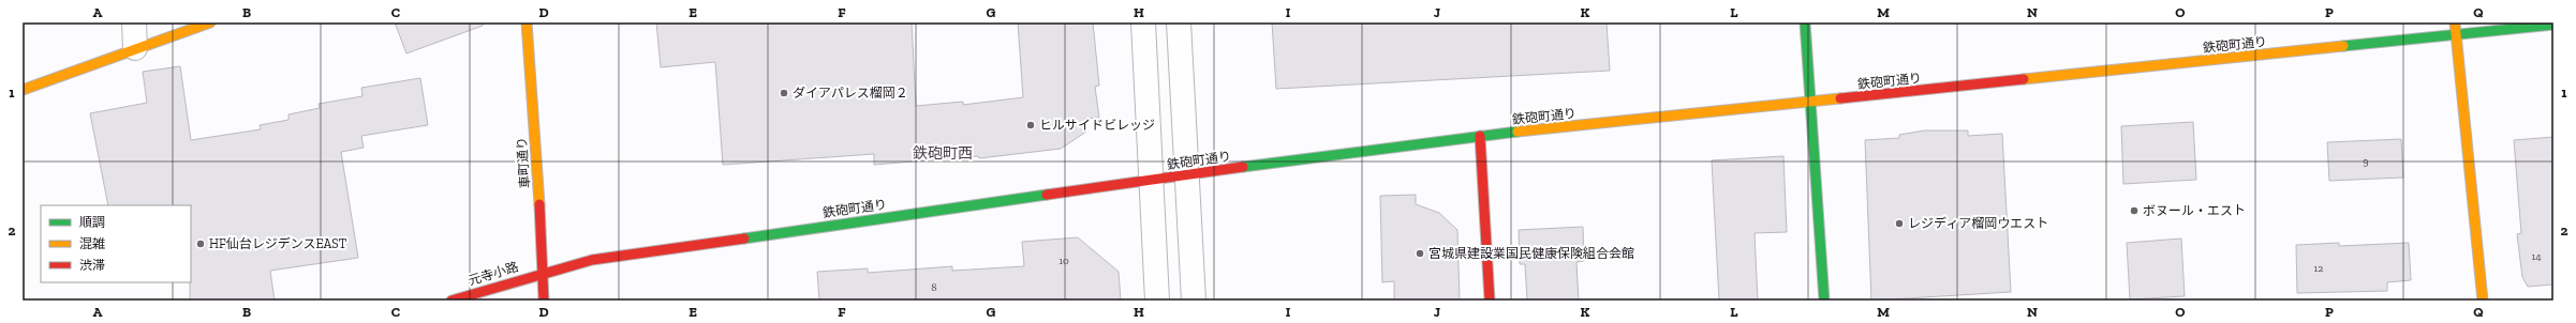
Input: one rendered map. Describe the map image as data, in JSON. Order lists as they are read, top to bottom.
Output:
{
  "streets": {
    "street": ["鉄砲町通り", "車町通り", "元寺小路"]
  },
  "crossings": [
    ["鉄砲町通り", "車町通り"],
    ["鉄砲町通り", "元寺小路"],
    ["車町通り", "元寺小路"]
  ],
  "districts": ["鉄砲町西"],
  "places": [
    "ダイアパレス榴岡２",
    "ヒルサイドビレッジ",
    "ボヌール・エスト",
    "レジディア榴岡ウエスト",
    "HF仙台レジデンスEAST",
    "宮城県建設業国民健康保険組合会館"
  ],
  "house_numbers": [
    "9",
    "14",
    "10",
    "12",
    "8"
  ],
  "legend": ["順調", "混雑", "渋滞"],
  "grid": {
    "columns": [
      "A",
      "B",
      "C",
      "D",
      "E",
      "F",
      "G",
      "H",
      "I",
      "J",
      "K",
      "L",
      "M",
      "N",
      "O",
      "P",
      "Q"
    ],
    "rows": ["1", "2"]
  }
}
